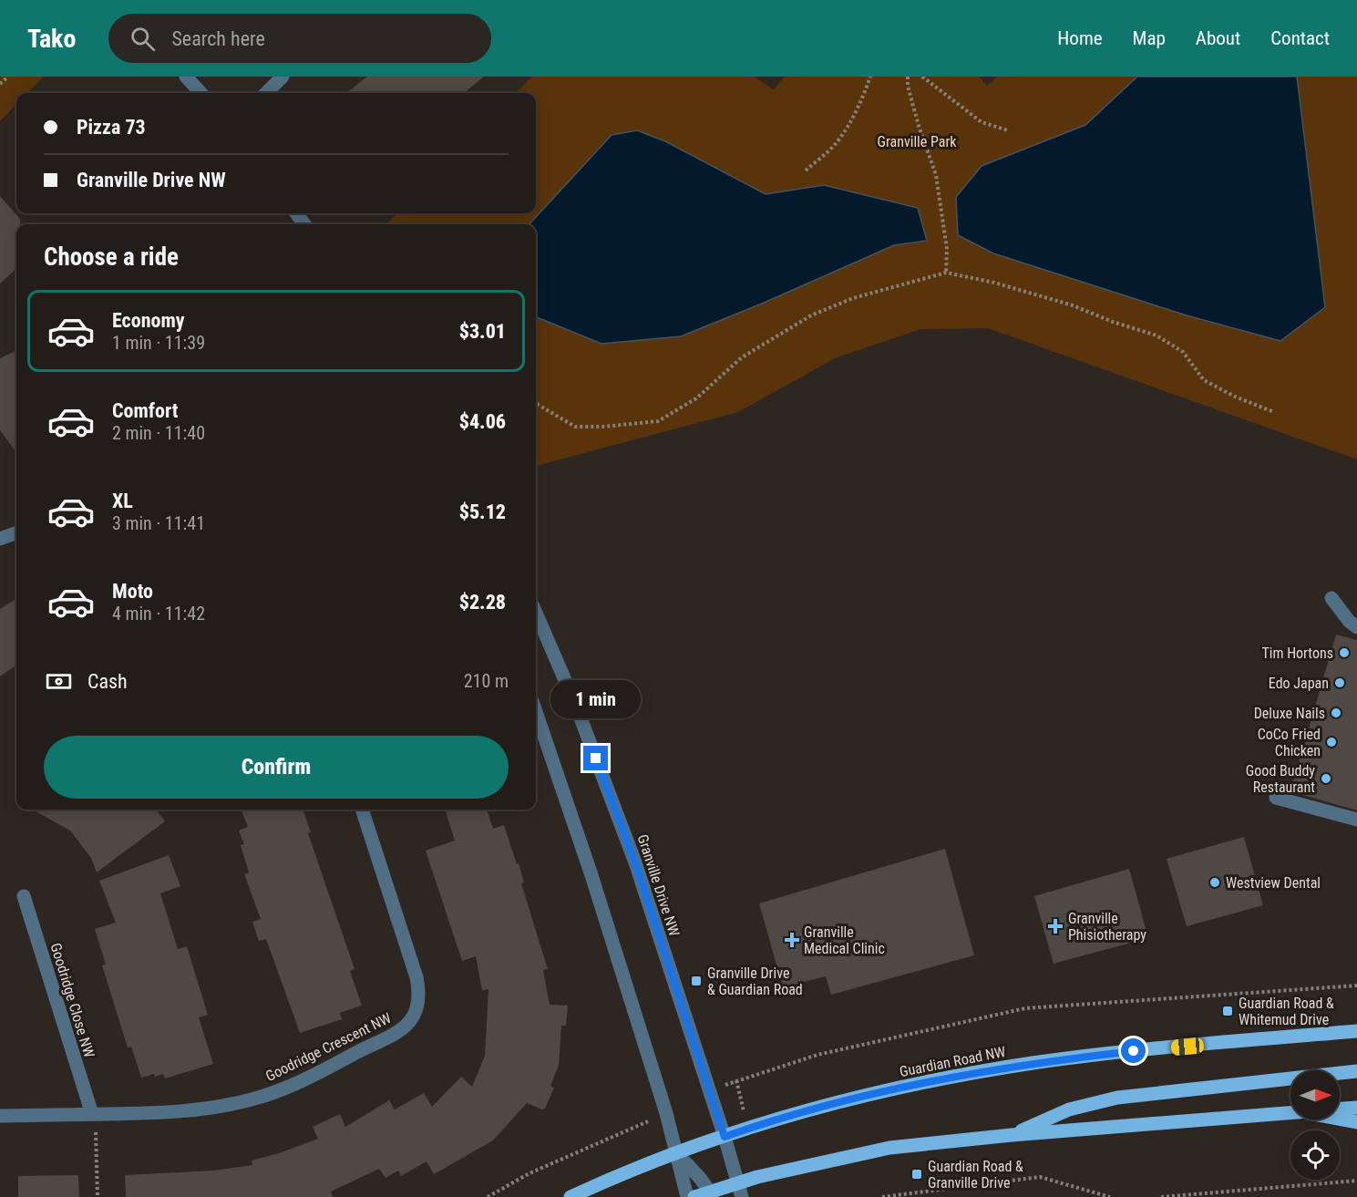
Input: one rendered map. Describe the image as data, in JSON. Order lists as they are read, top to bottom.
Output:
{
  "streets": {
    "main road": ["Guardian Road NW"],
    "street": ["Granville Drive NW", "Goodridge Close NW", "Goodridge Crescent NW"]
  },
  "crossings": [
    ["Granville Drive NW", "Guardian Road NW"],
    ["Goodridge Close NW", "Goodridge Crescent NW"]
  ],
  "parks": ["Granville Park"],
  "places": {
    "other": [
      "Tim Hortons",
      "Edo Japan",
      "Deluxe Nails",
      "CoCo Fried Chicken",
      "Good Buddy Restaurant",
      "Westview Dental"
    ],
    "health": ["Granville Phisiotherapy", "Granville Medical Clinic"],
    "transit": ["Granville Drive & Guardian Road", "Guardian Road & Whitemud Drive", "Guardian Road & Granville Drive"]
  },
  "north": "right",
  "page": {
    "header": "Tako",
    "search": "Search here",
    "nav": [
      "Home",
      "Map",
      "About",
      "Contact"
    ],
    "banner": ["Pizza 73", "Granville Drive NW"],
    "heading": "Choose a ride",
    "list": [
      {
        "name": "Economy",
        "note": "1 min · 11:39",
        "value": "$3.01"
      },
      {
        "name": "Comfort",
        "note": "2 min · 11:40",
        "value": "$4.06"
      },
      {
        "name": "XL",
        "note": "3 min · 11:41",
        "value": "$5.12"
      },
      {
        "name": "Moto",
        "note": "4 min · 11:42",
        "value": "$2.28"
      }
    ],
    "pay": ["Cash", "210 m"],
    "bubble": "1 min",
    "buttons": "Confirm"
  }
}
